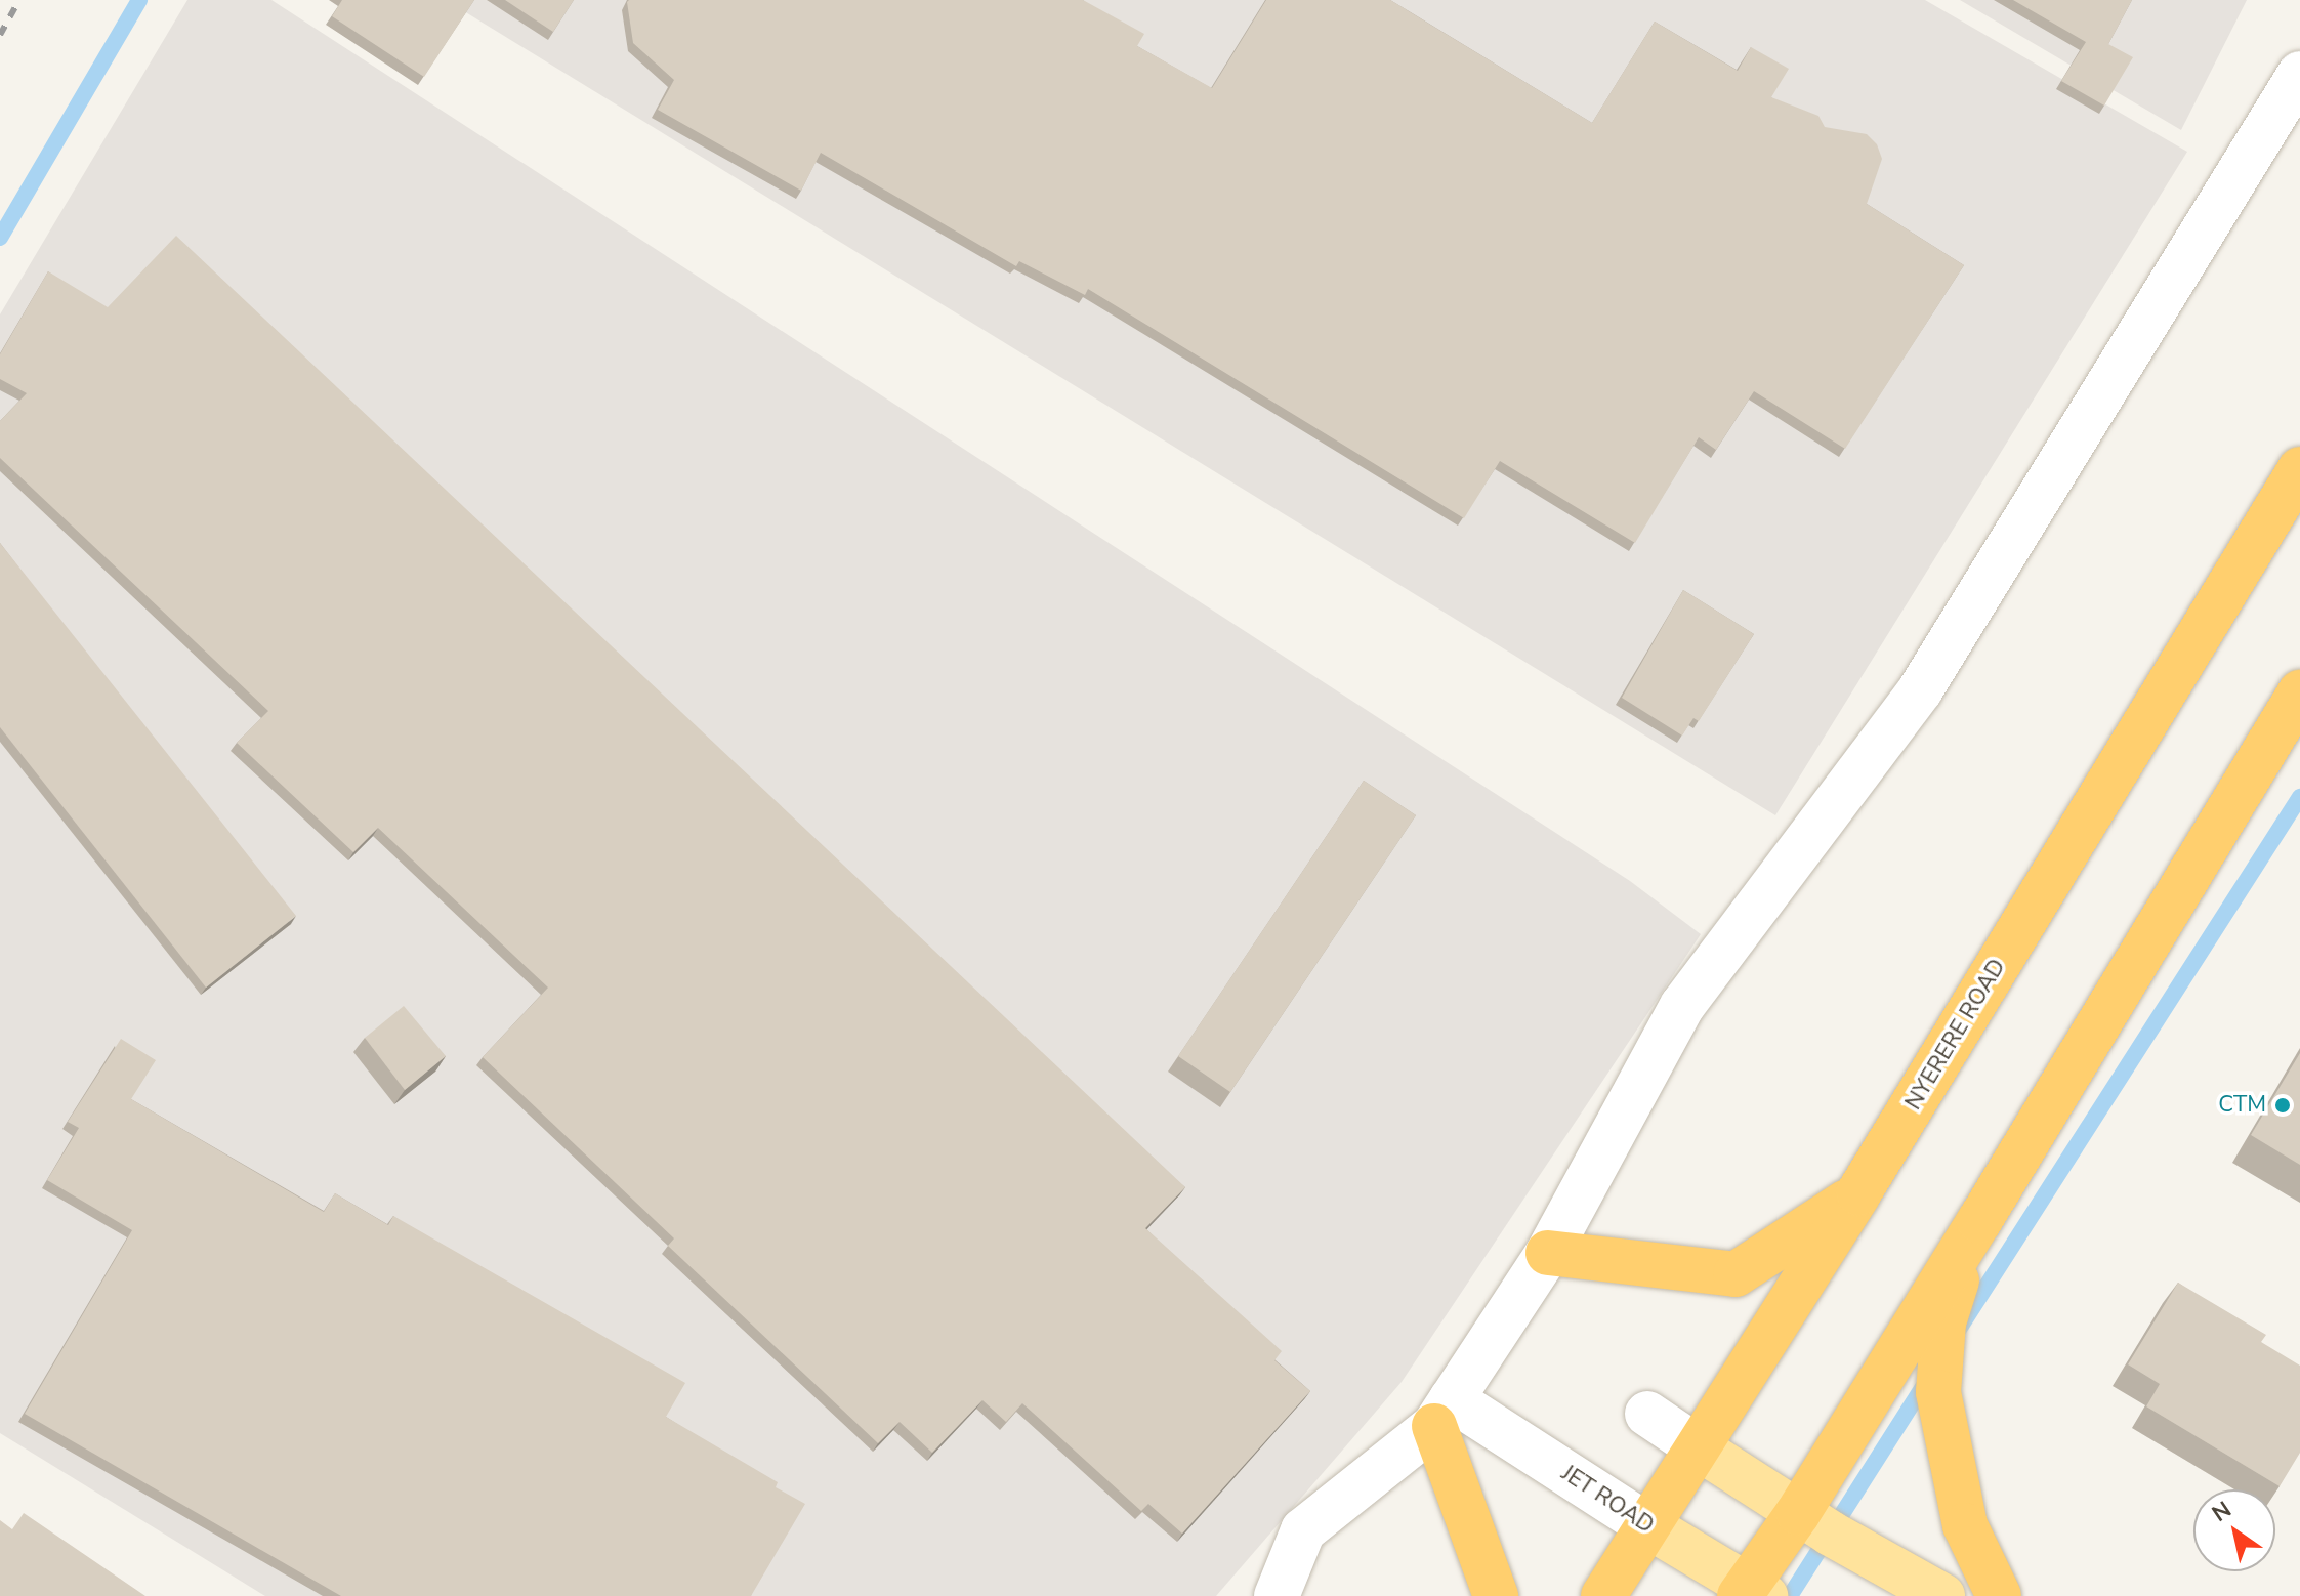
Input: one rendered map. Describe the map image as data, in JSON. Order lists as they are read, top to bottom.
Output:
{
  "streets": {
    "highway": ["NYERERE ROAD"],
    "main road": ["JET ROAD"]
  },
  "crossings": [
    ["NYERERE ROAD", "JET ROAD"]
  ],
  "places": ["CTM"],
  "north": "top left"
}
